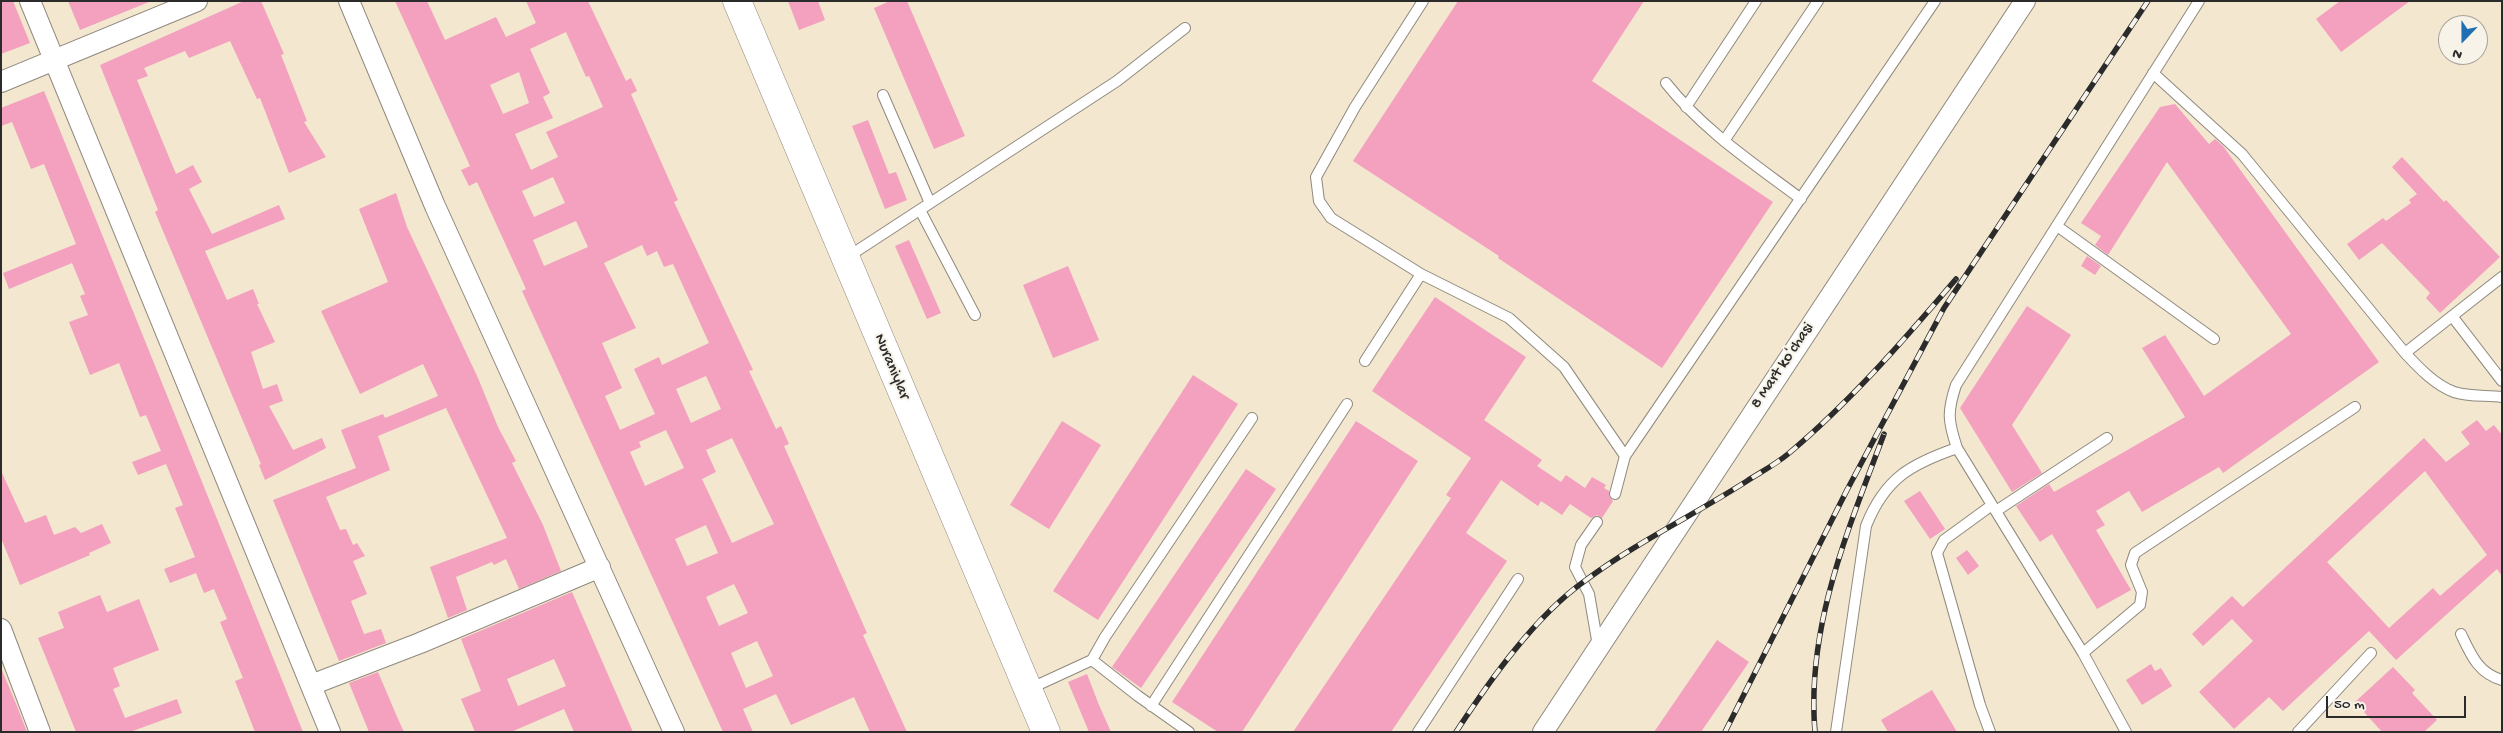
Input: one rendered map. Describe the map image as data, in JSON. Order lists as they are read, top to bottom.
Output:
{
  "streets": {
    "main road": ["Nuraniylar"],
    "street": ["8 Mart koʻchasi"]
  },
  "scale_bar": "50 m",
  "north": "bottom"
}
